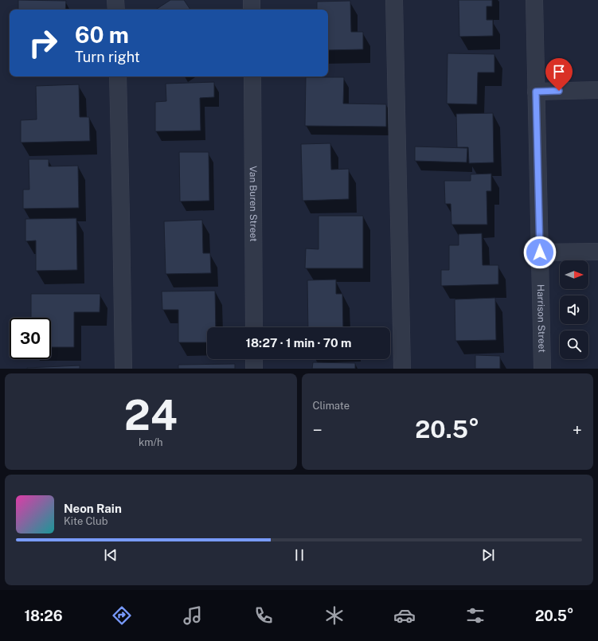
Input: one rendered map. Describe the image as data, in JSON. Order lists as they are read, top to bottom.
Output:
{
  "streets": {
    "street": ["Van Buren Street", "Harrison Street"]
  },
  "north": "right",
  "page": {
    "turn": ["60 m", "Turn right"],
    "limit": "30",
    "trip": "18:27 · 1 min · 70 m",
    "tile": [
      ["24", "km/h"],
      "Climate"
    ],
    "heat": ["−", "20.5°", "+"],
    "song": ["Neon Rain", "Kite Club"],
    "tabs": ["18:26", "20.5°"]
  }
}
